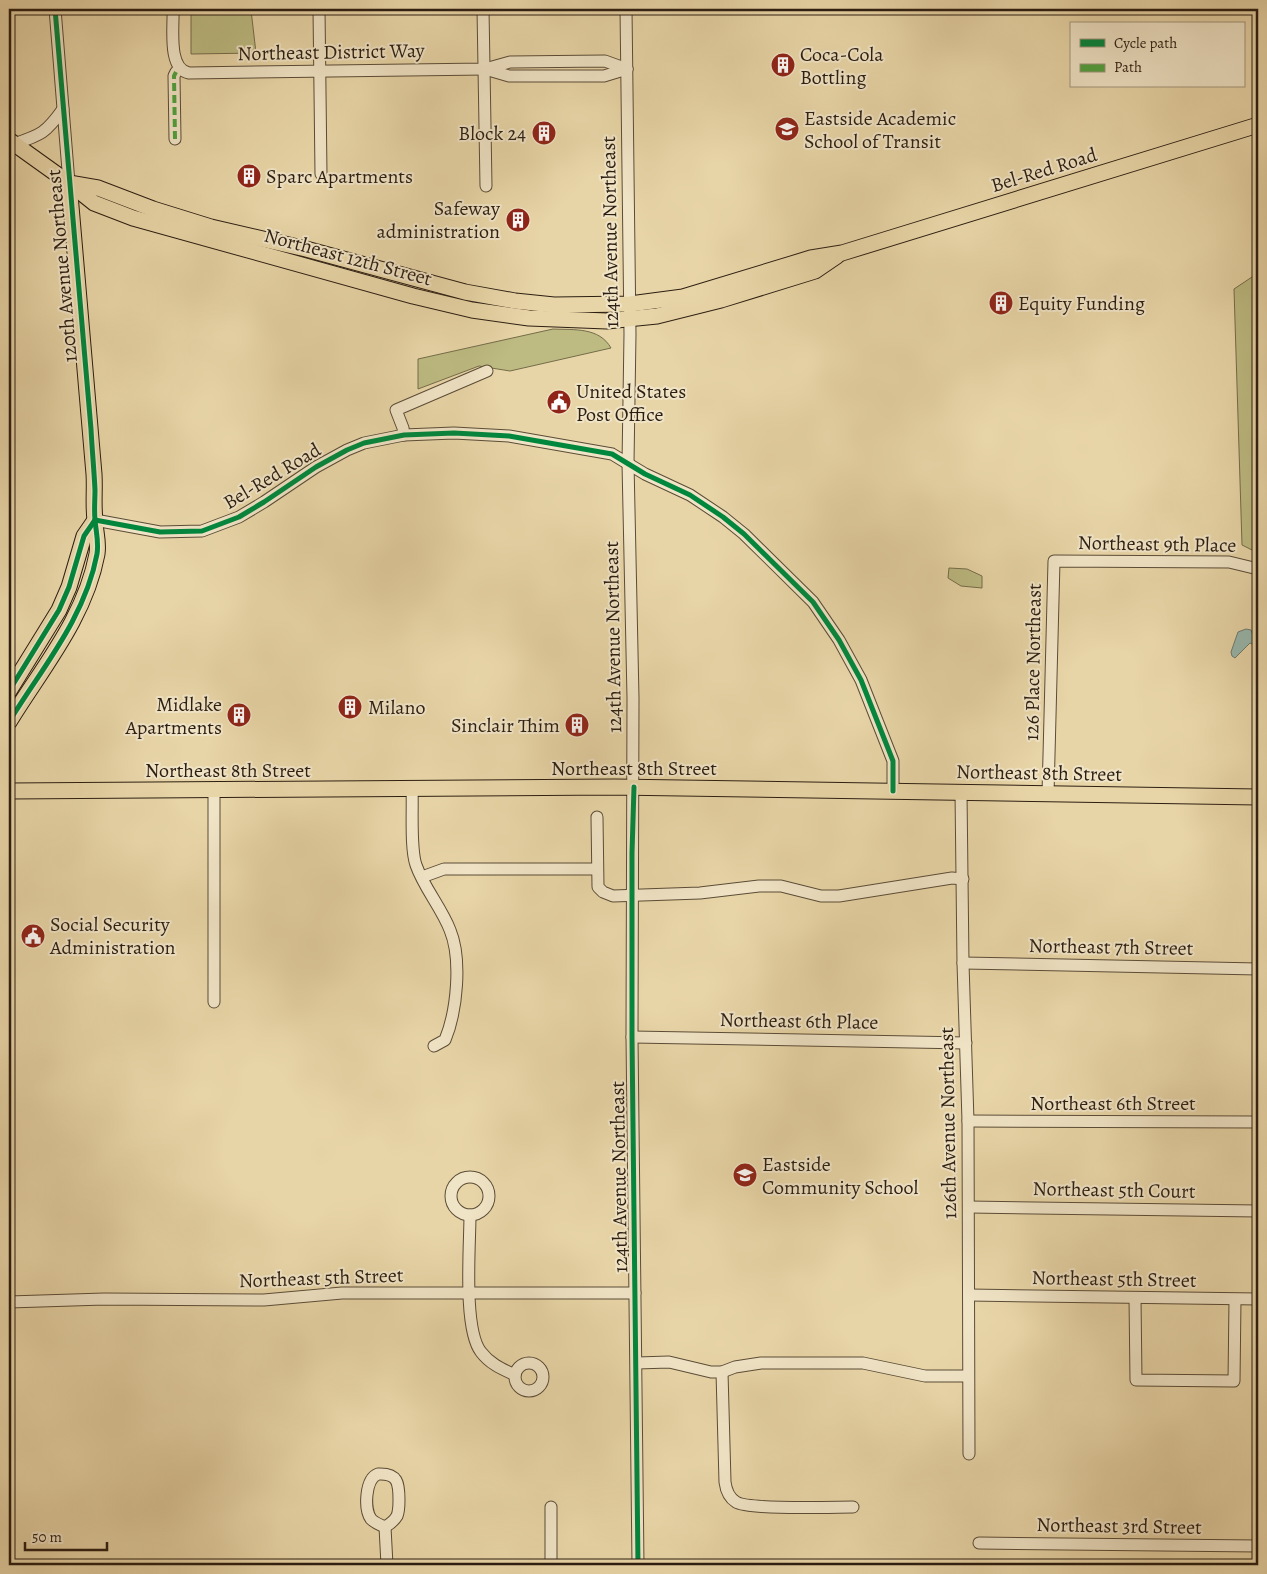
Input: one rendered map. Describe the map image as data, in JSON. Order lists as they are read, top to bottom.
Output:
{
  "streets": {
    "main road": [
      "Bel-Red Road",
      "Northeast 12th Street",
      "120th Avenue Northeast",
      "Northeast 8th Street"
    ],
    "street": [
      "Northeast District Way",
      "124th Avenue Northeast",
      "Northeast 9th Place",
      "126 Place Northeast",
      "Northeast 7th Street",
      "Northeast 6th Place",
      "Northeast 6th Street",
      "126th Avenue Northeast",
      "Northeast 5th Court",
      "Northeast 5th Street",
      "Northeast 3rd Street"
    ]
  },
  "crossings": [
    ["Northeast District Way", "124th Avenue Northeast"],
    ["Bel-Red Road", "124th Avenue Northeast"],
    ["Bel-Red Road", "Northeast 12th Street"],
    ["Bel-Red Road", "120th Avenue Northeast"],
    ["Bel-Red Road", "Northeast 8th Street"],
    ["124th Avenue Northeast", "Northeast 12th Street"],
    ["124th Avenue Northeast", "Northeast 8th Street"],
    ["124th Avenue Northeast", "Northeast 6th Place"],
    ["124th Avenue Northeast", "Northeast 5th Street"],
    ["Northeast 12th Street", "120th Avenue Northeast"],
    ["Northeast 9th Place", "126 Place Northeast"],
    ["126 Place Northeast", "Northeast 8th Street"],
    ["Northeast 8th Street", "126th Avenue Northeast"],
    ["Northeast 7th Street", "126th Avenue Northeast"],
    ["Northeast 6th Place", "126th Avenue Northeast"],
    ["Northeast 6th Street", "126th Avenue Northeast"],
    ["126th Avenue Northeast", "Northeast 5th Court"],
    ["126th Avenue Northeast", "Northeast 5th Street"]
  ],
  "places": {
    "building": [
      "Coca-Cola Bottling",
      "Block 24",
      "Sparc Apartments",
      "Safeway administration",
      "Equity Funding",
      "Milano",
      "Midlake Apartments",
      "Sinclair Thim"
    ],
    "school or university": ["Eastside Academic School of Transit", "Eastside Community School"],
    "public building": ["United States Post Office", "Social Security Administration"]
  },
  "legend": ["Cycle path", "Path"],
  "scale_bar": "50 m"
}
